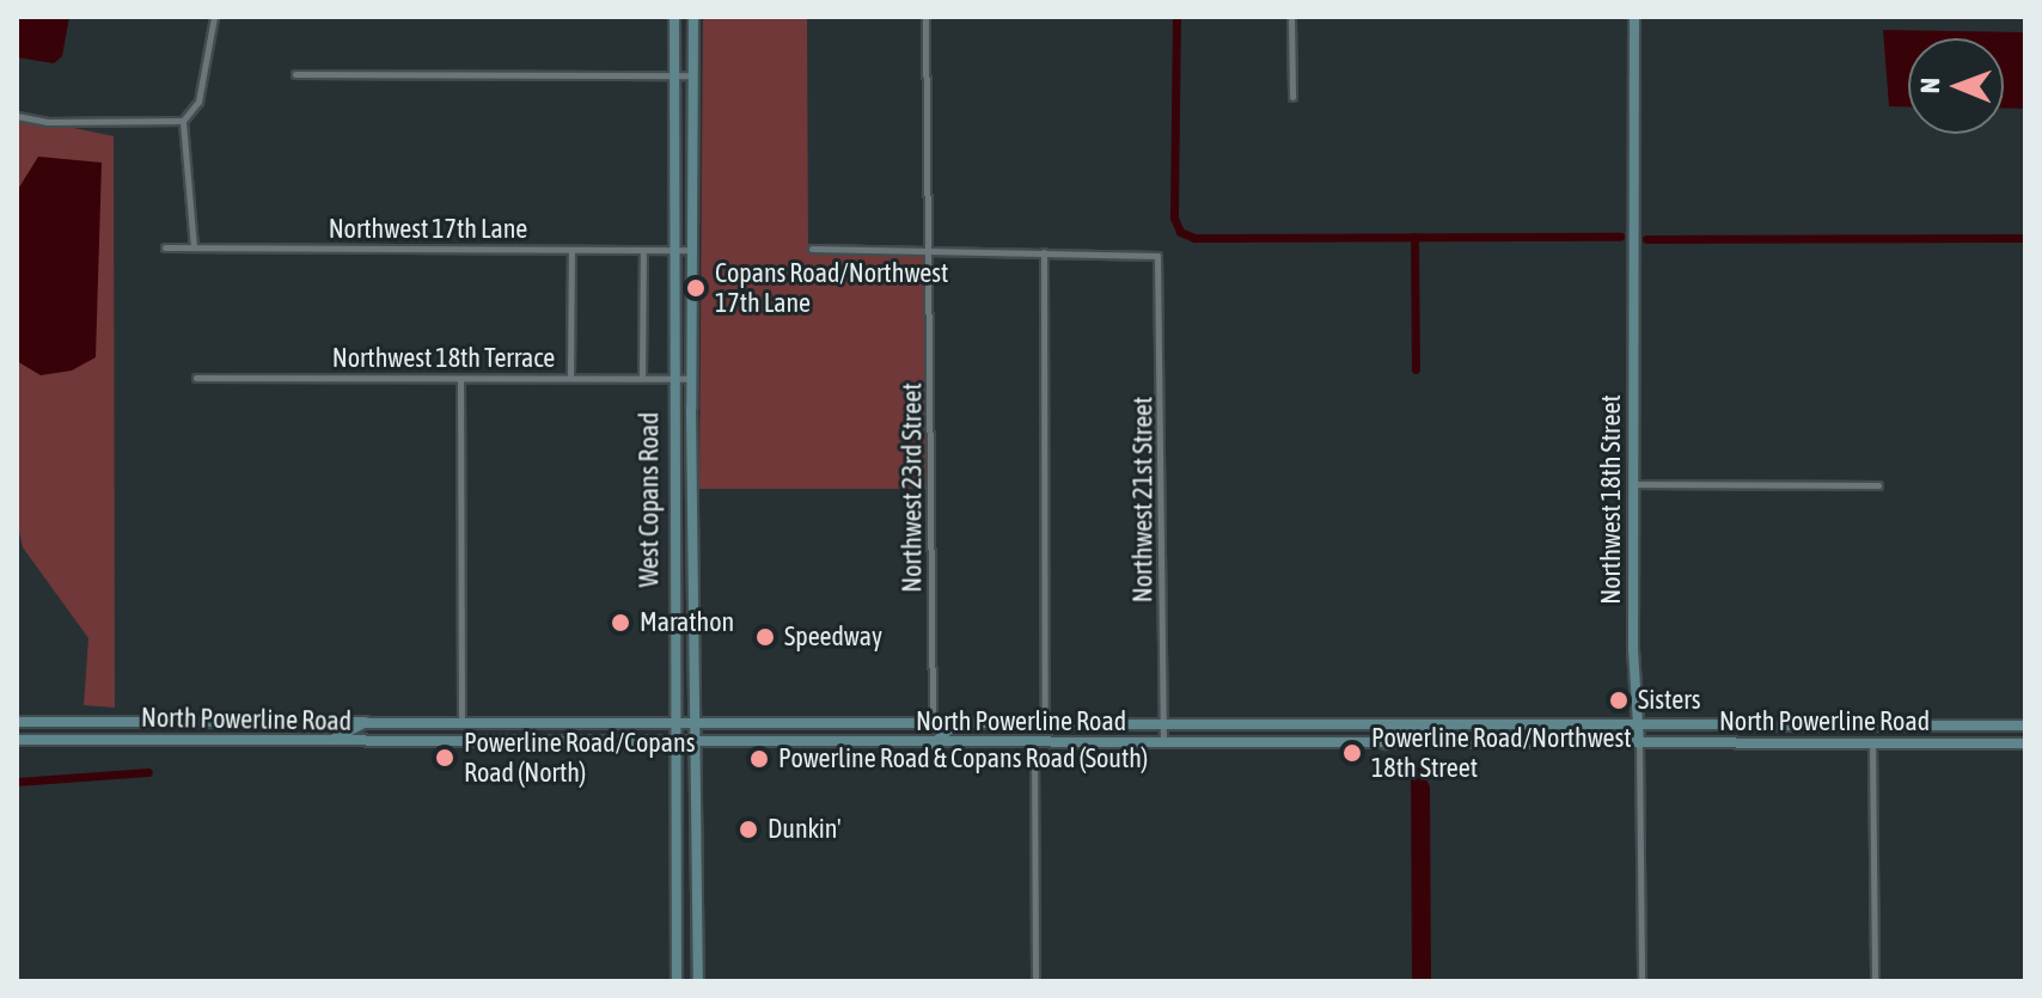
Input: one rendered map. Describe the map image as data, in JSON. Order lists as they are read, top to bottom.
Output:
{
  "streets": {
    "main road": ["West Copans Road", "Northwest 18th Street", "North Powerline Road"],
    "street": [
      "Northwest 17th Lane",
      "Northwest 18th Terrace",
      "Northwest 23rd Street",
      "Northwest 21st Street"
    ]
  },
  "crossings": [
    ["Northwest 17th Lane", "West Copans Road"],
    ["Northwest 18th Terrace", "West Copans Road"],
    ["Northwest 23rd Street", "North Powerline Road"],
    ["West Copans Road", "North Powerline Road"],
    ["Northwest 21st Street", "North Powerline Road"],
    ["Northwest 18th Street", "North Powerline Road"]
  ],
  "places": [
    "Copans Road/Northwest 17th Lane",
    "Marathon",
    "Speedway",
    "Sisters",
    "Powerline Road/Northwest 18th Street",
    "Powerline Road/Copans Road (North)",
    "Powerline Road & Copans Road (South)",
    "Dunkin'"
  ],
  "north": "left"
}
